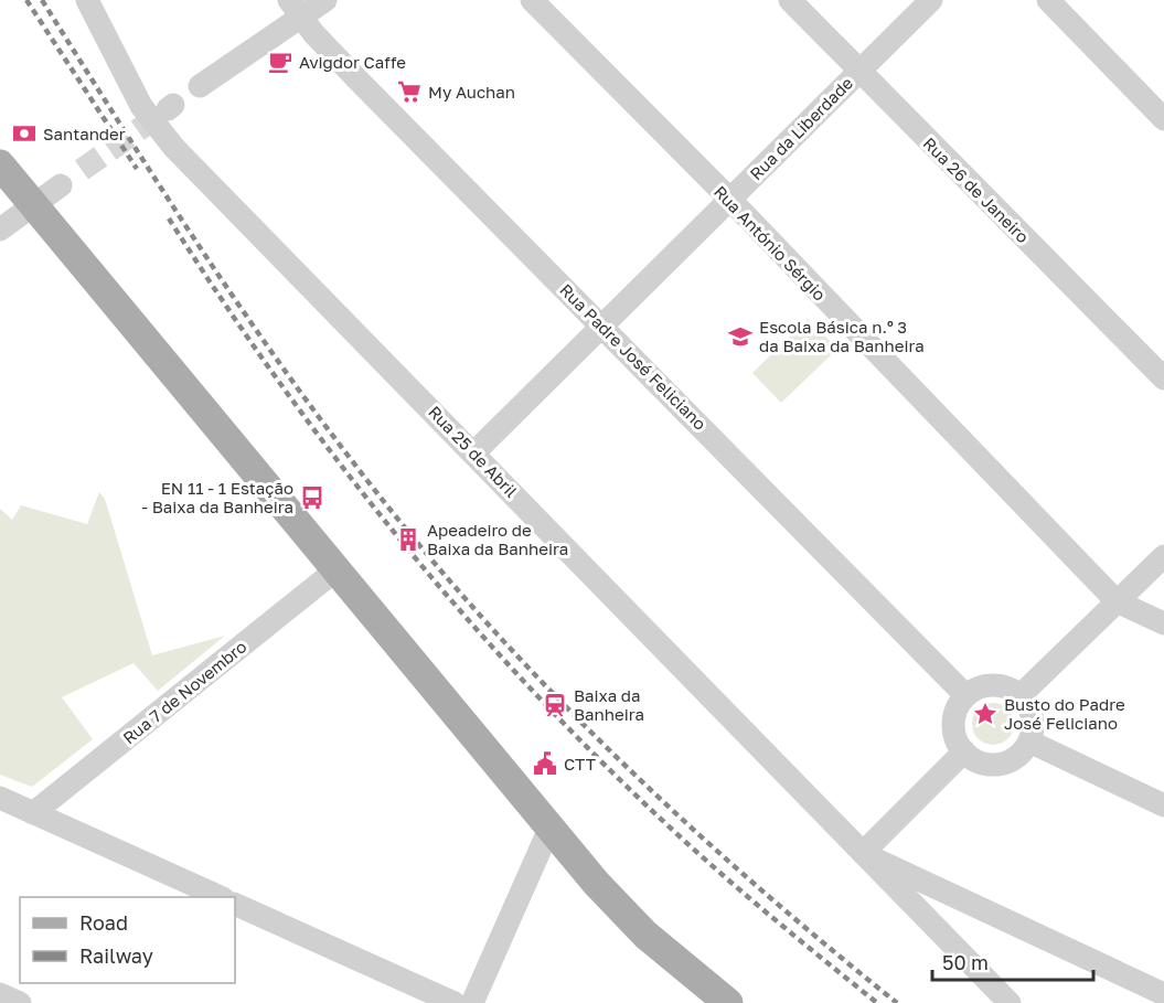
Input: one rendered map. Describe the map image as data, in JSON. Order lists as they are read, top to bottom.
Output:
{
  "streets": {
    "street": [
      "Rua da Liberdade",
      "Rua 26 de Janeiro",
      "Rua António Sérgio",
      "Rua Padre José Feliciano",
      "Rua 25 de Abril",
      "Rua 7 de Novembro"
    ]
  },
  "crossings": [
    ["Rua da Liberdade", "Rua 26 de Janeiro"],
    ["Rua da Liberdade", "Rua António Sérgio"],
    ["Rua da Liberdade", "Rua Padre José Feliciano"],
    ["Rua da Liberdade", "Rua 25 de Abril"]
  ],
  "places": {
    "cafe": ["Avigdor Caffe"],
    "supermarket": ["My Auchan"],
    "bank": ["Santander"],
    "school or university": ["Escola Básica n.º 3 da Baixa da Banheira"],
    "bus stop": ["EN 11 - 1 Estação - Baixa da Banheira"],
    "building": ["Apeadeiro de Baixa da Banheira"],
    "station": ["Baixa da Banheira"],
    "place": ["Busto do Padre José Feliciano"],
    "public building": ["CTT"]
  },
  "legend": ["Road", "Railway"],
  "scale_bar": "50 m"
}
